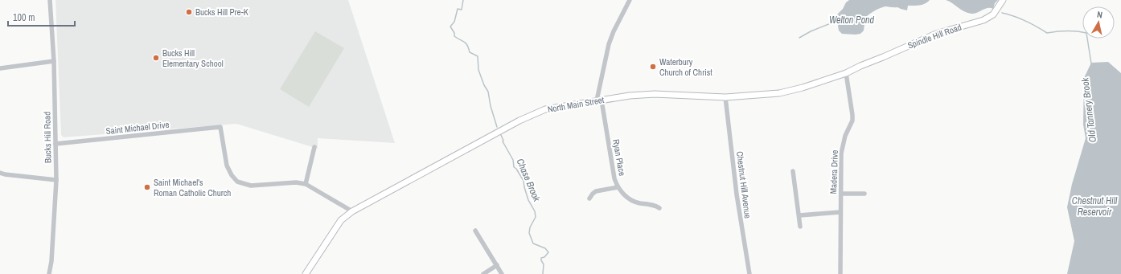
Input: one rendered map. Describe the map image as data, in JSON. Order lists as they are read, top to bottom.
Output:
{
  "streets": {
    "main road": ["Spindle Hill Road", "North Main Street"],
    "street": [
      "Saint Michael Drive",
      "Bucks Hill Road",
      "Ryan Place",
      "Madera Drive",
      "Chestnut Hill Avenue"
    ]
  },
  "crossings": [
    ["Spindle Hill Road", "North Main Street"],
    ["North Main Street", "Ryan Place"],
    ["North Main Street", "Madera Drive"],
    ["North Main Street", "Chestnut Hill Avenue"],
    ["Saint Michael Drive", "Bucks Hill Road"]
  ],
  "water": [
    "Welton Pond",
    "Old Tannery Brook",
    "Chase Brook",
    "Chestnut Hill Reservoir"
  ],
  "places": [
    "Bucks Hill Pre-K",
    "Bucks Hill Elementary School",
    "Waterbury Church of Christ",
    "Saint Michael's Roman Catholic Church"
  ],
  "scale_bar": "100 m",
  "north": "top"
}
